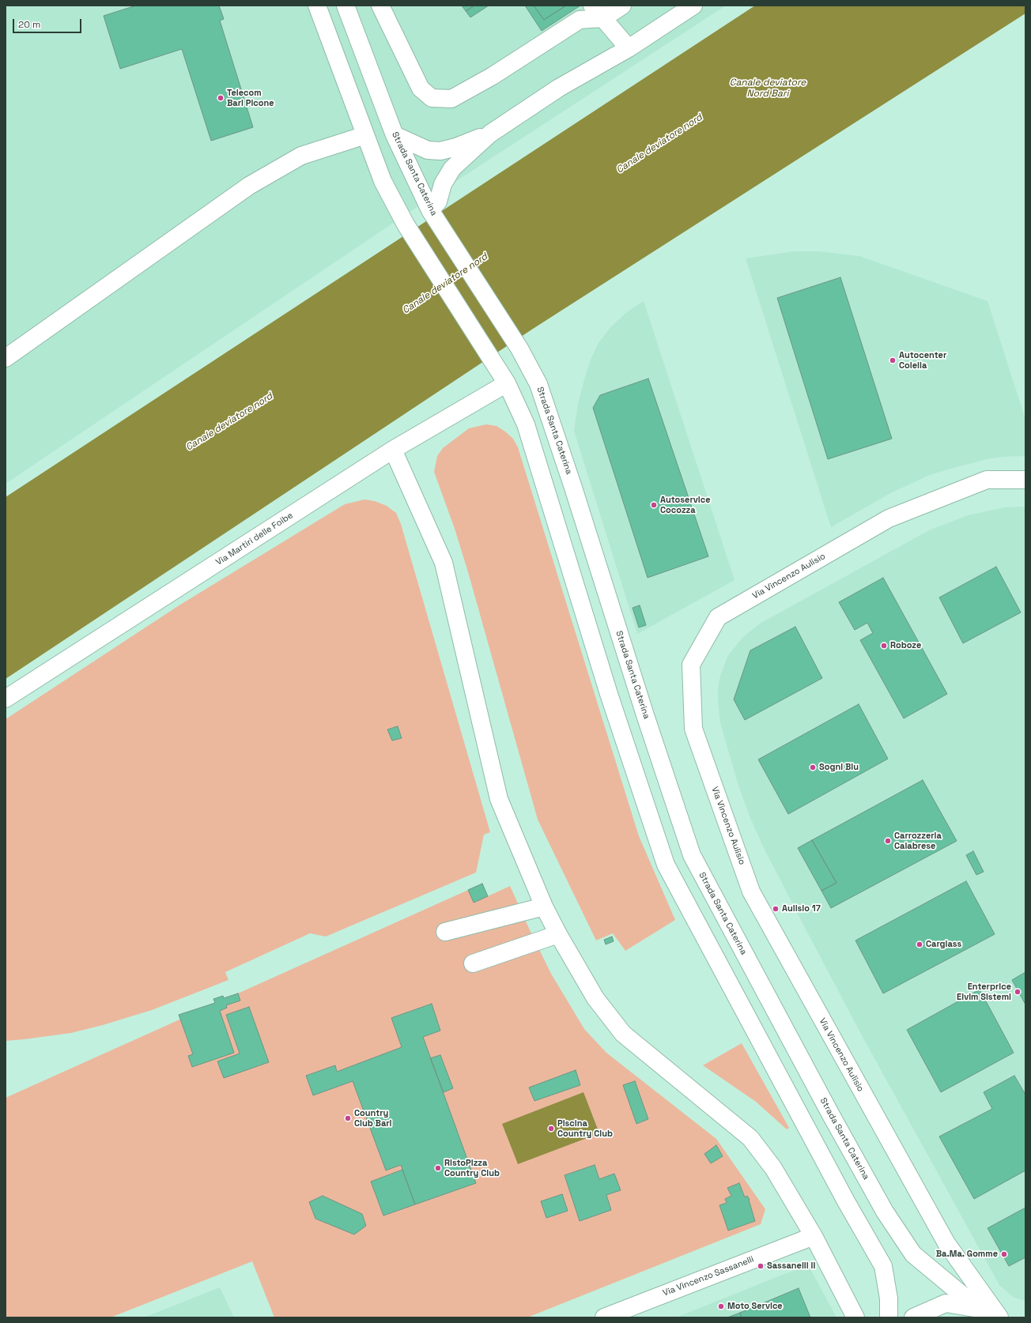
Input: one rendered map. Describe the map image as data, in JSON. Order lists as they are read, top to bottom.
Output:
{
  "streets": {
    "street": [
      "Strada Santa Caterina",
      "Via Martiri delle Foibe",
      "Via Vincenzo Aulisio",
      "Via Vincenzo Sassanelli"
    ]
  },
  "water": ["Canale deviatore Nord Bari", "Canale deviatore nord"],
  "places": [
    "Telecom Bari Picone",
    "Autocenter Colella",
    "Autoservice Cocozza",
    "Roboze",
    "Sogni Blu",
    "Carrozzeria Calabrese",
    "Aulisio 17",
    "Carglass",
    "Enterprice Elvim Sistemi",
    "Country Club Bari",
    "Piscina Country Club",
    "RistoPizza Country Club",
    "Ba.Ma. Gomme",
    "Sassanelli II",
    "Moto Service"
  ],
  "scale_bar": "20 m"
}
